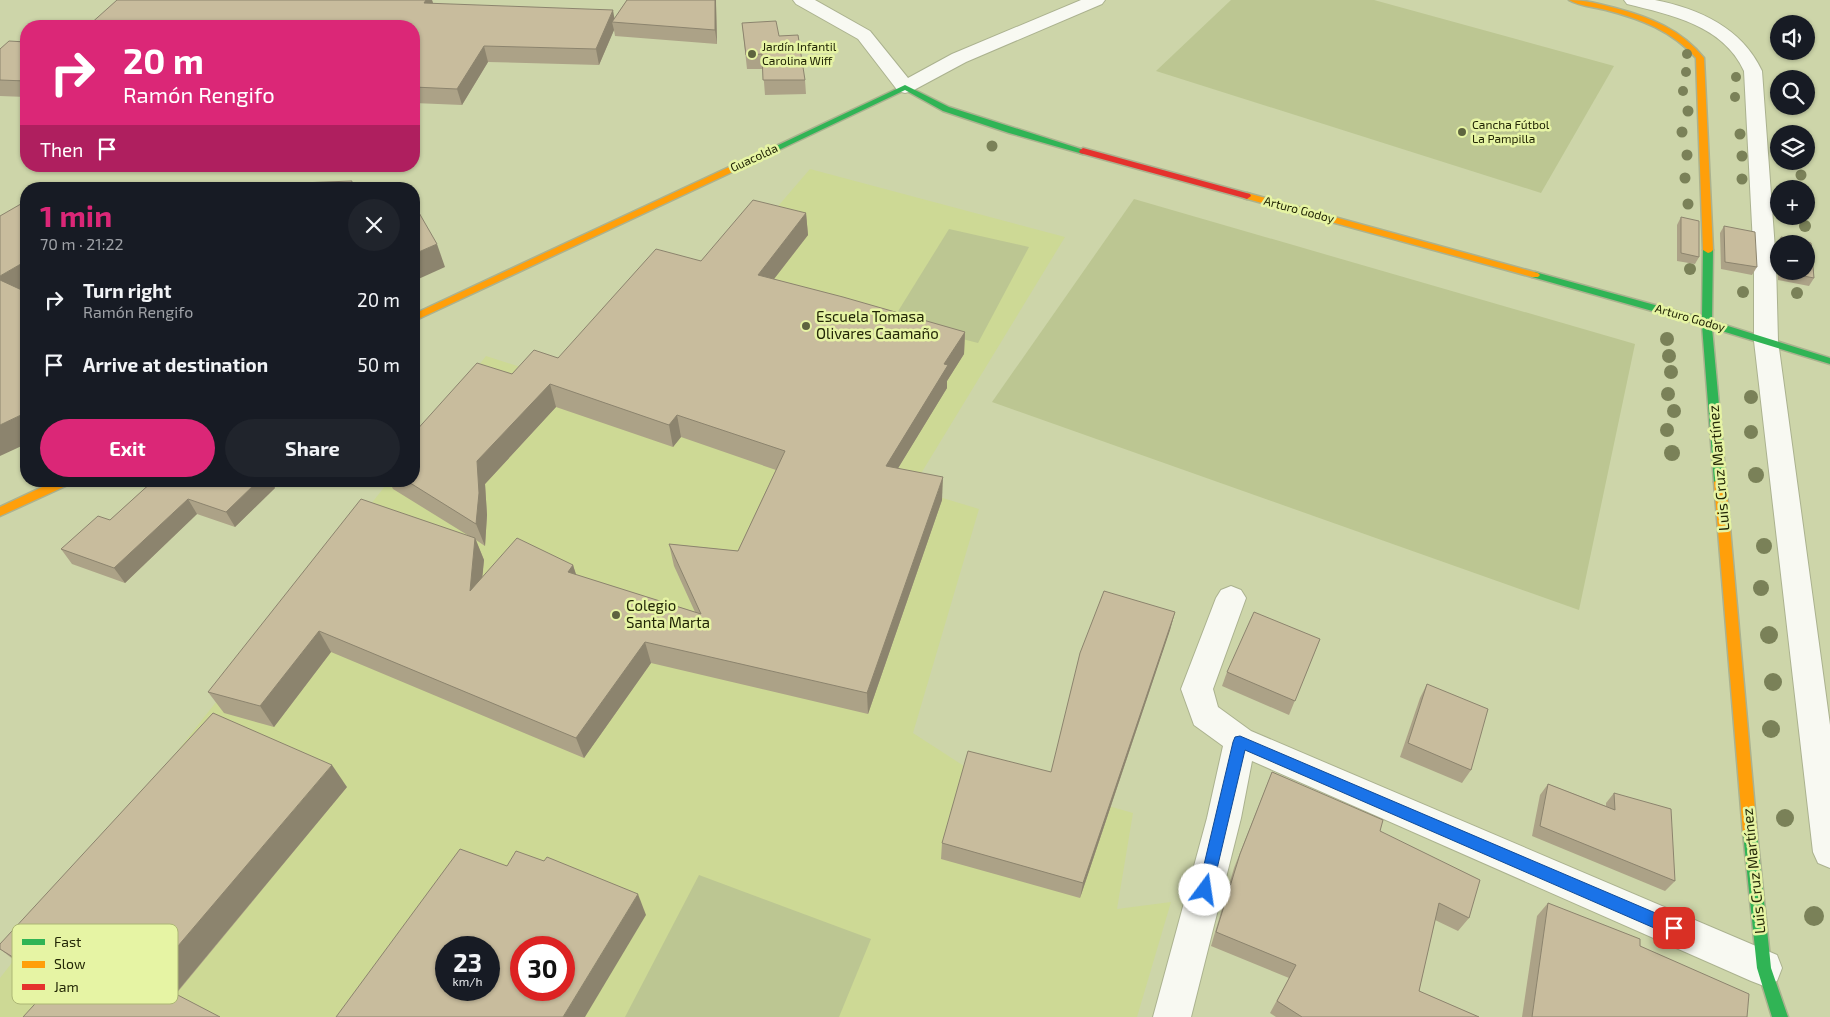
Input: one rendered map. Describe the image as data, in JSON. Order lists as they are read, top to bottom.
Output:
{
  "streets": {
    "street": ["Guacolda", "Arturo Godoy", "Luis Cruz Martínez"]
  },
  "crossings": [
    ["Guacolda", "Arturo Godoy"],
    ["Arturo Godoy", "Luis Cruz Martínez"]
  ],
  "places": [
    "Jardín Infantil Carolina Wiff",
    "Cancha Fútbol La Pampilla",
    "Escuela Tomasa Olivares Caamaño",
    "Colegio Santa Marta"
  ],
  "legend": ["Fast", "Slow", "Jam"],
  "page": {
    "map_buttons": ["+", "−"],
    "turn": ["20 m", "Ramón Rengifo"],
    "then": "Then",
    "heading": ["1 min", "70 m · 21:22"],
    "list": [
      {
        "name": "Turn right",
        "note": "Ramón Rengifo",
        "value": "20 m"
      },
      {
        "name": "Arrive at destination",
        "value": "50 m"
      }
    ],
    "buttons": ["Exit", "Share"],
    "speed": "23 km/h",
    "limit": "30"
  }
}
